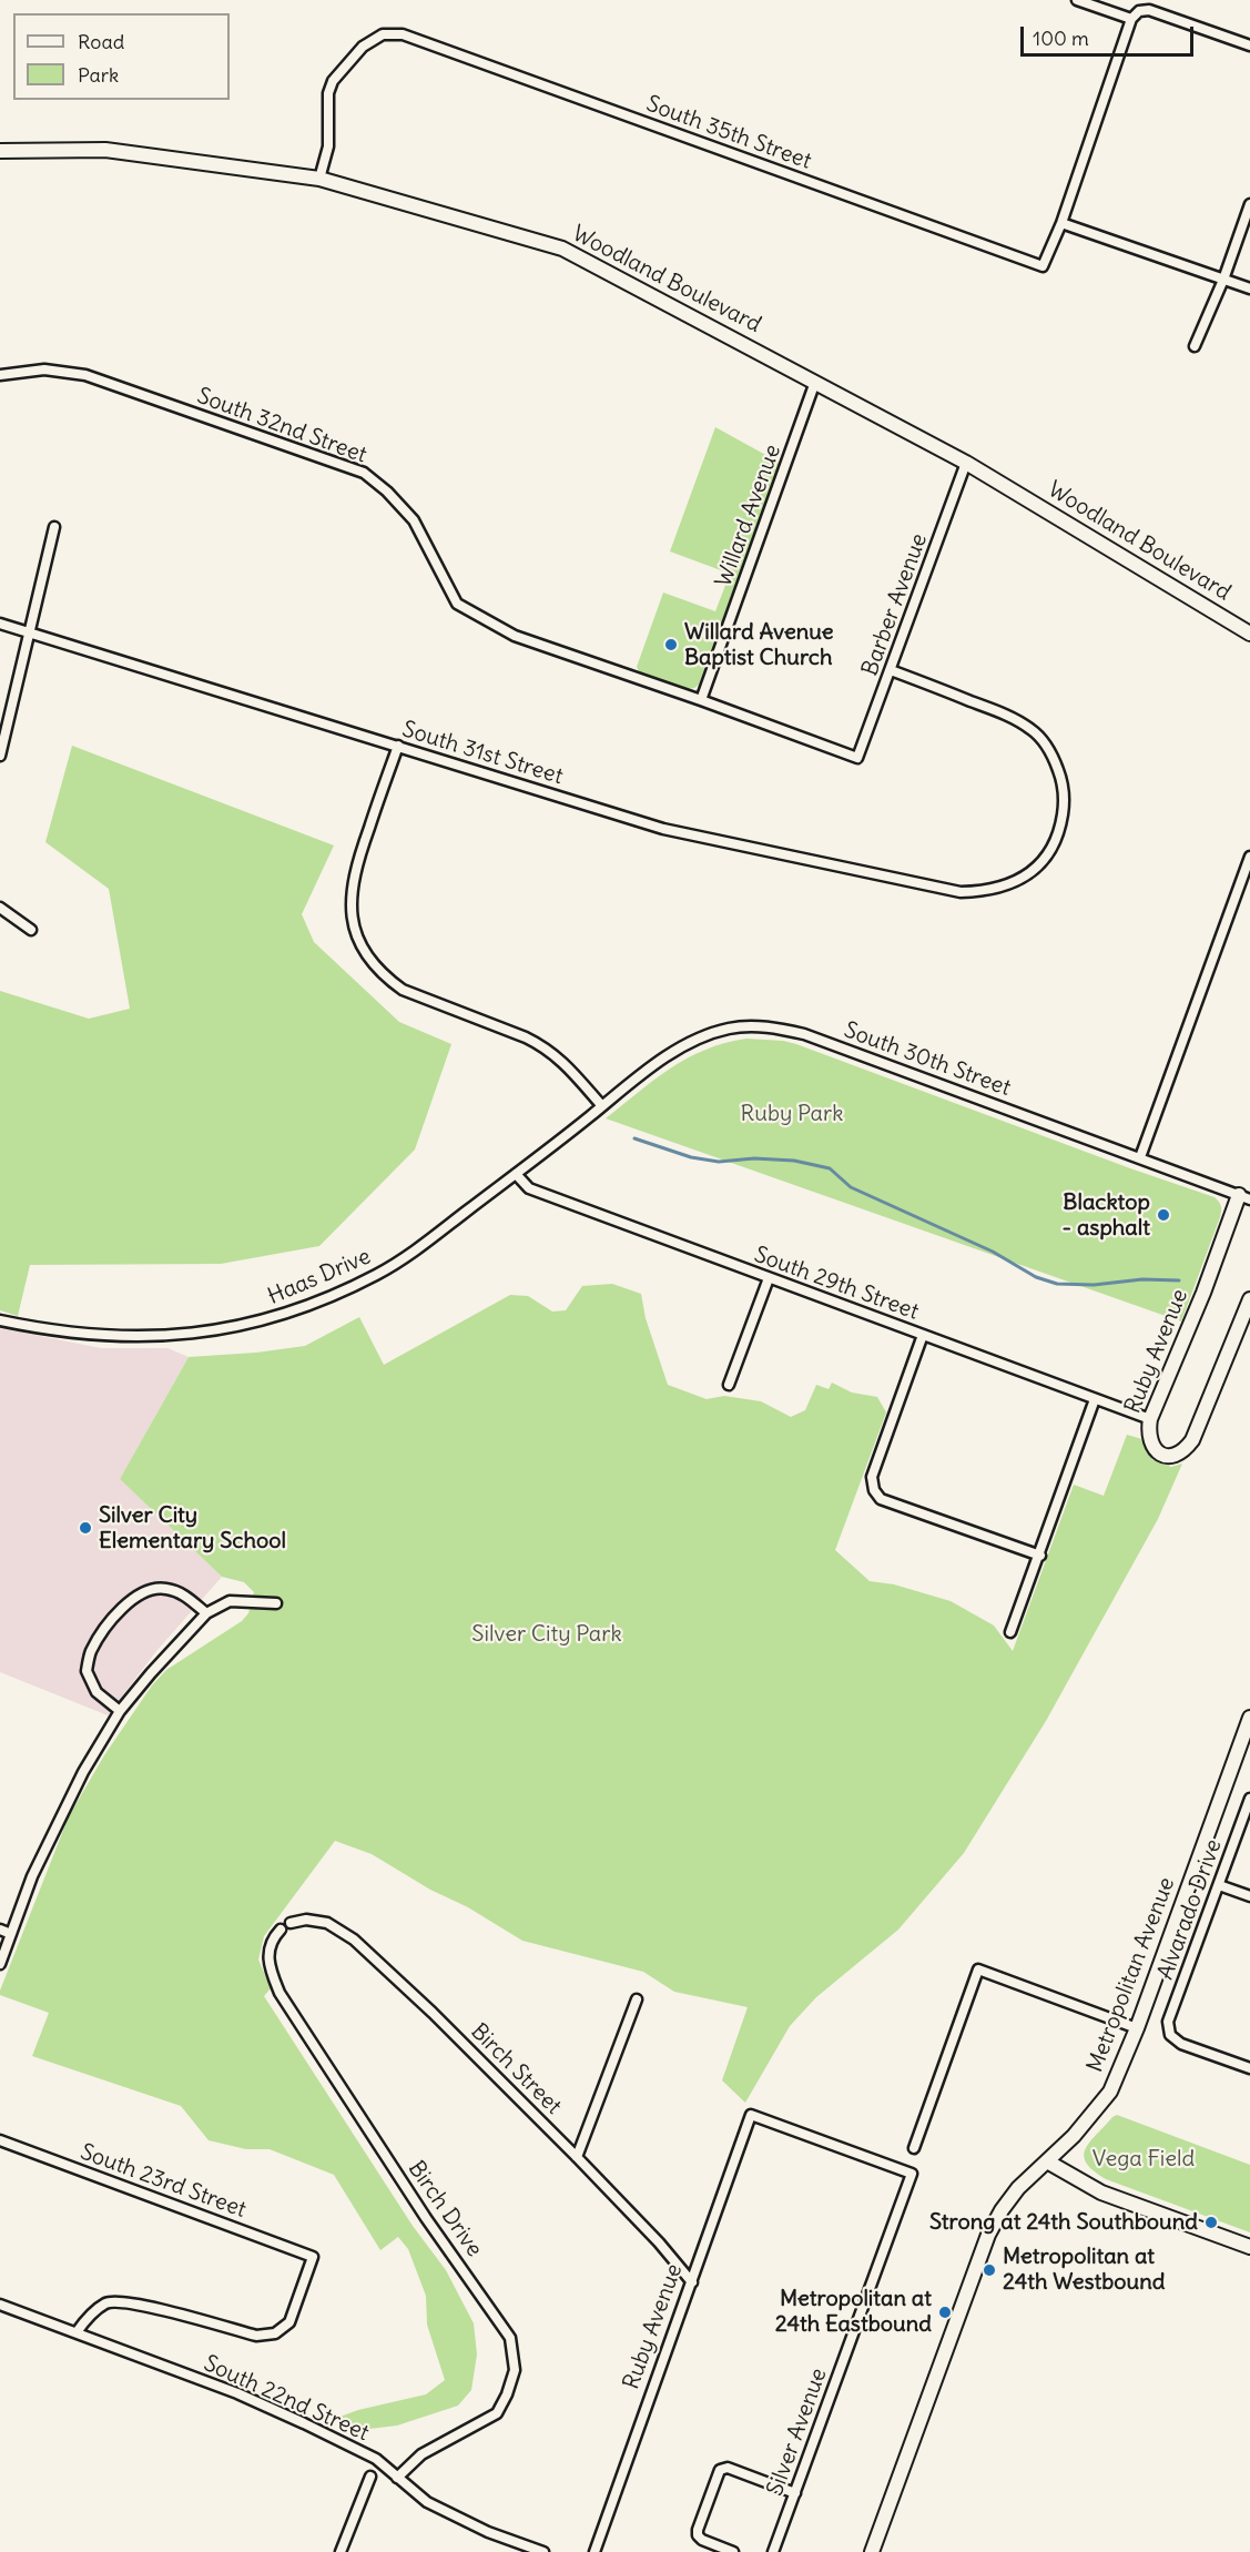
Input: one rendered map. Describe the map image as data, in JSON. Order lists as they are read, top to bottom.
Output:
{
  "streets": {
    "street": [
      "South 35th Street",
      "Woodland Boulevard",
      "South 32nd Street",
      "Willard Avenue",
      "Barber Avenue",
      "South 31st Street",
      "South 30th Street",
      "Haas Drive",
      "South 29th Street",
      "Ruby Avenue",
      "Alvarado Drive",
      "Metropolitan Avenue",
      "Birch Street",
      "South 23rd Street",
      "Birch Drive",
      "South 22nd Street",
      "Silver Avenue"
    ]
  },
  "crossings": [
    ["South 35th Street", "Woodland Boulevard"],
    ["Woodland Boulevard", "Willard Avenue"],
    ["Woodland Boulevard", "Barber Avenue"],
    ["South 32nd Street", "Willard Avenue"],
    ["South 32nd Street", "Barber Avenue"],
    ["Barber Avenue", "South 31st Street"],
    ["South 30th Street", "Haas Drive"],
    ["South 30th Street", "Ruby Avenue"],
    ["Haas Drive", "South 29th Street"],
    ["South 29th Street", "Ruby Avenue"],
    ["Ruby Avenue", "Birch Street"],
    ["Ruby Avenue", "Silver Avenue"],
    ["South 23rd Street", "South 22nd Street"],
    ["Birch Drive", "South 22nd Street"]
  ],
  "parks": ["Ruby Park", "Silver City Park", "Vega Field"],
  "places": [
    "Willard Avenue Baptist Church",
    "Blacktop - asphalt",
    "Silver City Elementary School",
    "Strong at 24th Southbound",
    "Metropolitan at 24th Westbound",
    "Metropolitan at 24th Eastbound"
  ],
  "legend": ["Road", "Park"],
  "scale_bar": "100 m"
}
